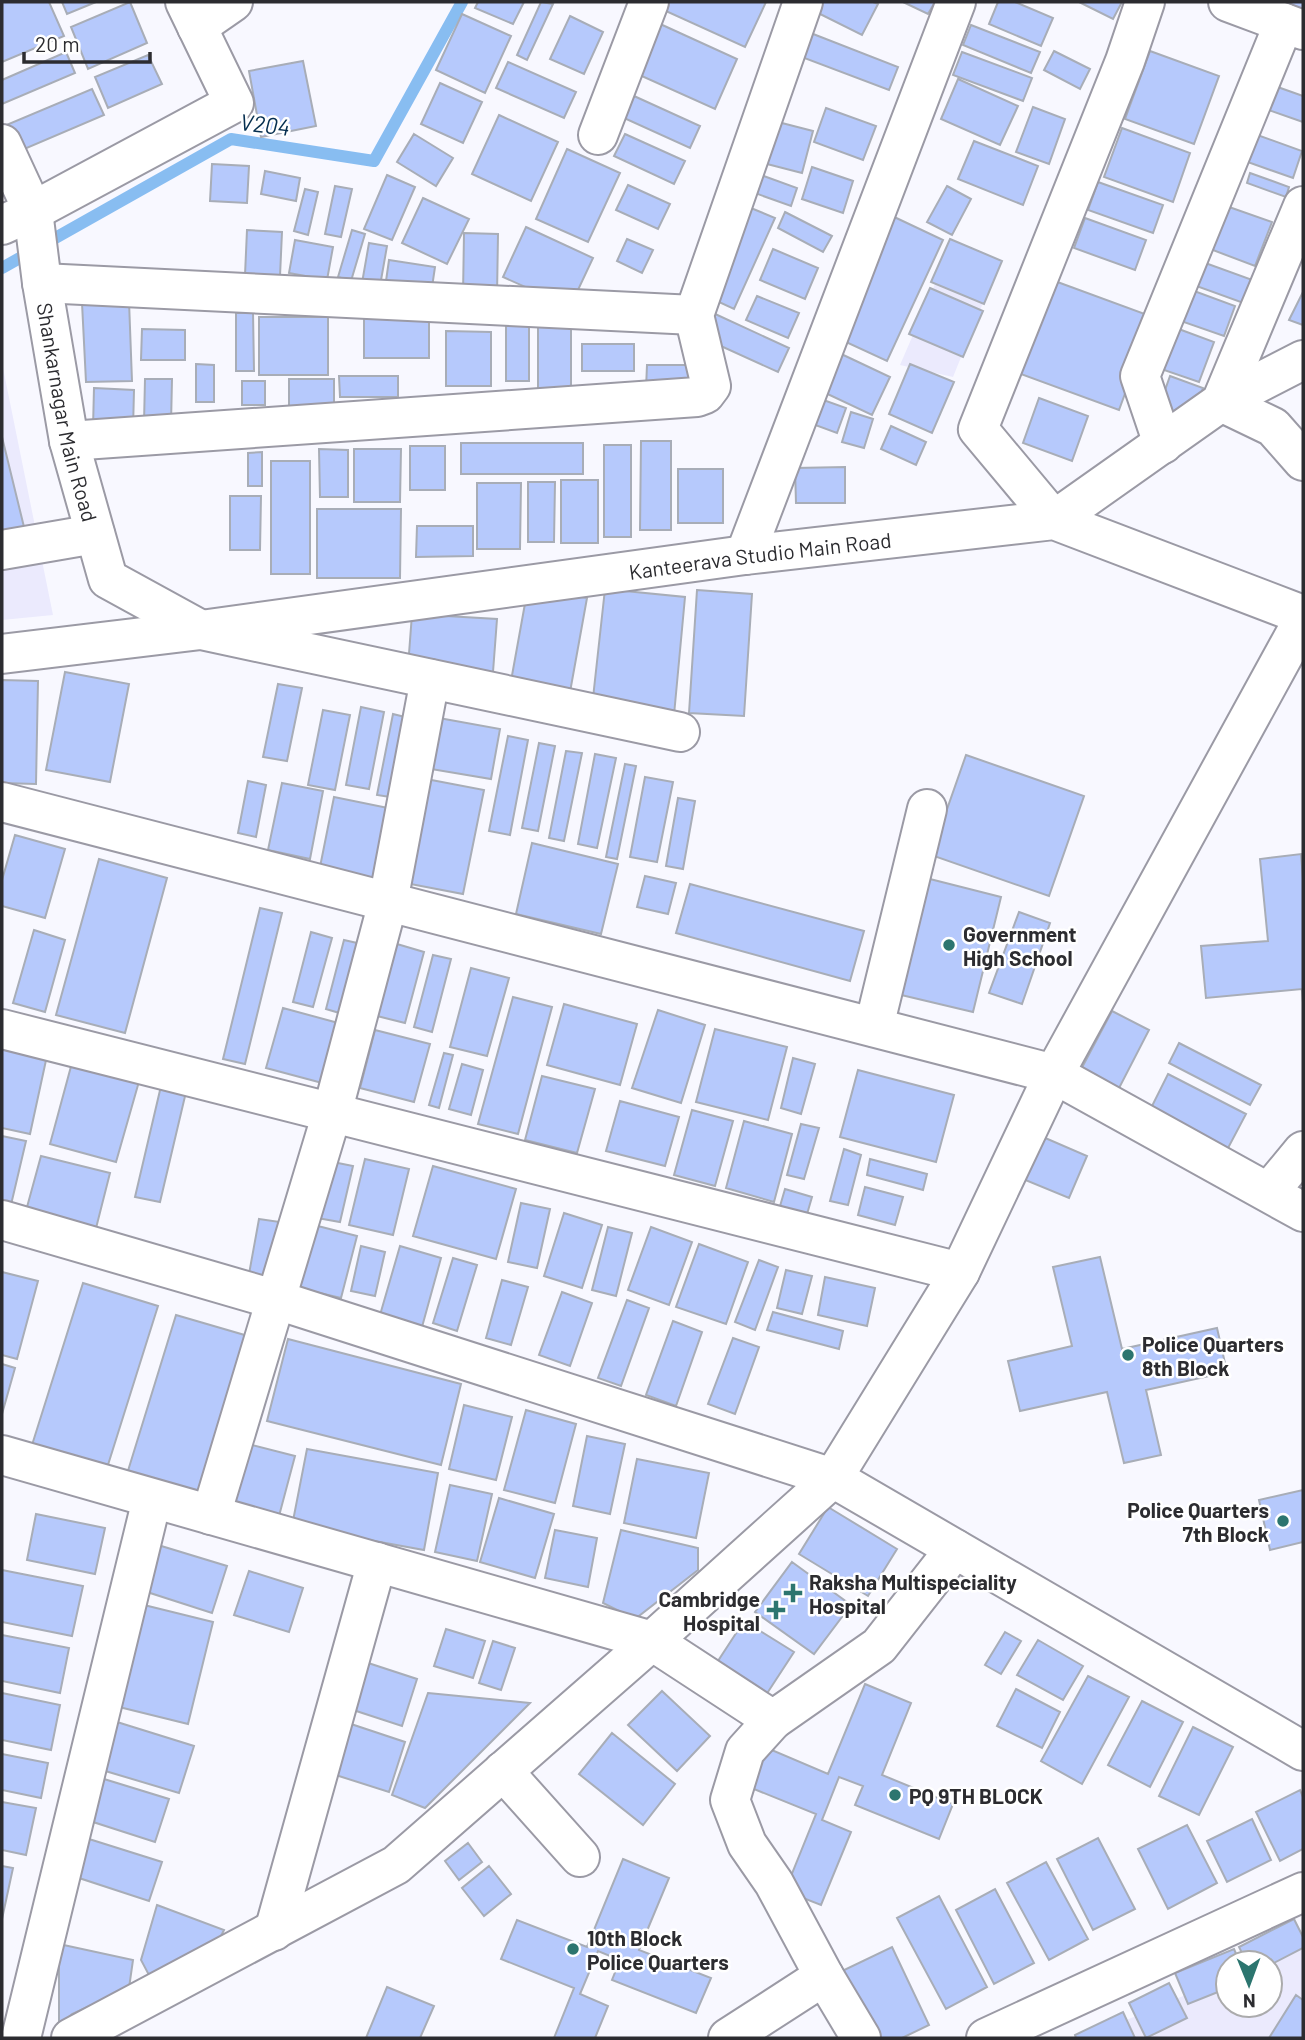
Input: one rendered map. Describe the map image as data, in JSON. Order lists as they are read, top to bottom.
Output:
{
  "streets": {
    "street": ["Shankarnagar Main Road", "Kanteerava Studio Main Road"]
  },
  "crossings": [
    ["Shankarnagar Main Road", "Kanteerava Studio Main Road"]
  ],
  "water": ["V204"],
  "places": {
    "other": [
      "Government High School",
      "Police Quarters 8th Block",
      "Police Quarters 7th Block",
      "PQ 9TH BLOCK",
      "10th Block Police Quarters"
    ],
    "health": ["Raksha Multispeciality Hospital", "Cambridge Hospital"]
  },
  "scale_bar": "20 m",
  "north": "bottom"
}
